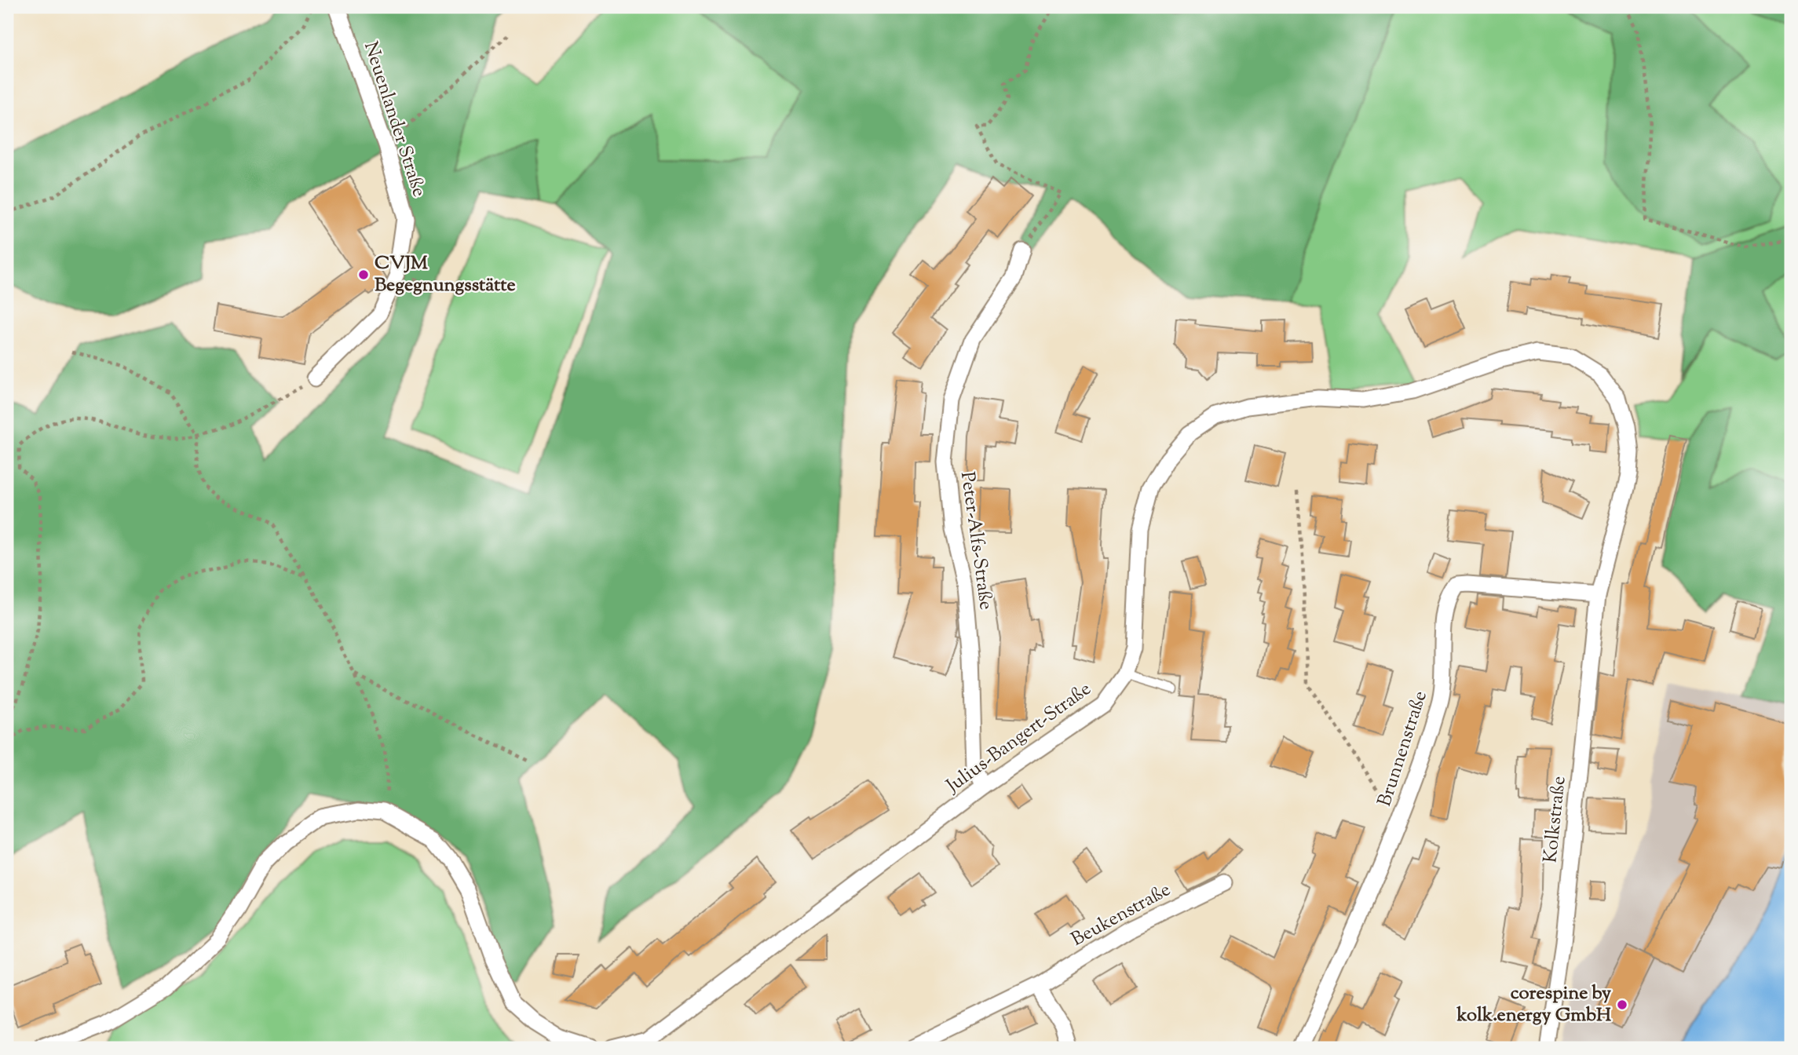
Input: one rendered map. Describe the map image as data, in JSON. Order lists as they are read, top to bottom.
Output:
{
  "streets": {
    "street": [
      "Neuenlander Straße",
      "Peter-Alfs-Straße",
      "Julius-Bangert-Straße",
      "Brunnenstraße",
      "Kolkstraße",
      "Beukenstraße"
    ]
  },
  "crossings": [
    ["Peter-Alfs-Straße", "Julius-Bangert-Straße"],
    ["Julius-Bangert-Straße", "Brunnenstraße"],
    ["Julius-Bangert-Straße", "Kolkstraße"],
    ["Brunnenstraße", "Kolkstraße"]
  ],
  "places": ["CVJM Begegnungsstätte", "corespine by kolk.energy GmbH"]
}
